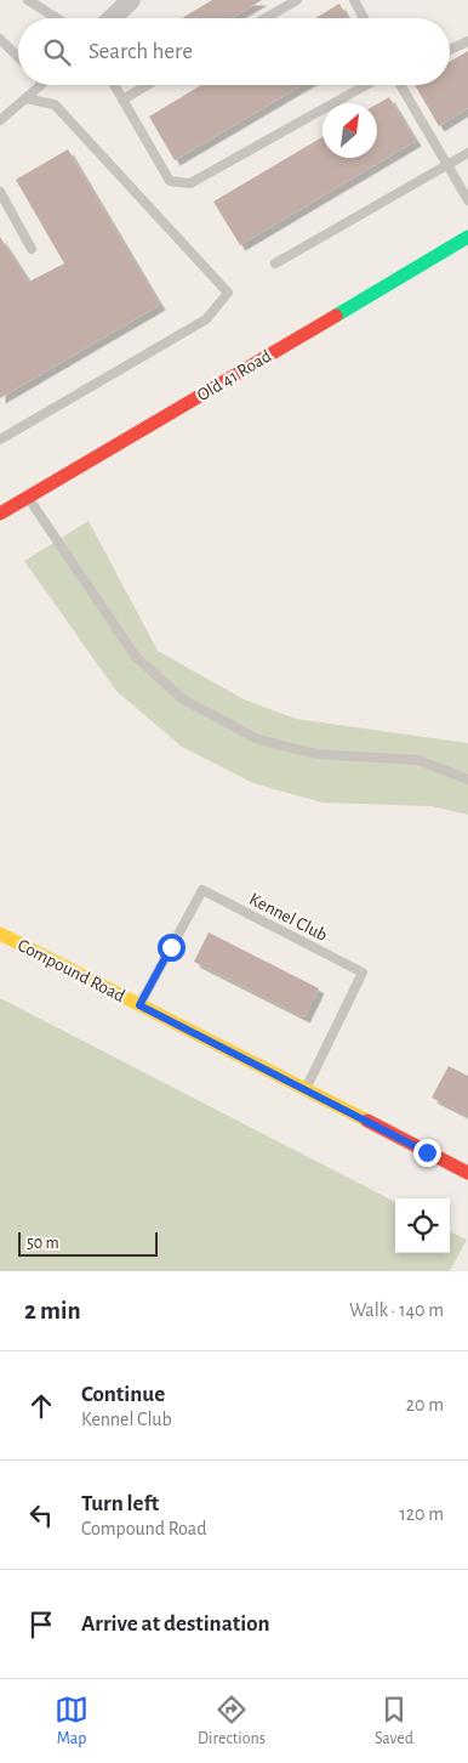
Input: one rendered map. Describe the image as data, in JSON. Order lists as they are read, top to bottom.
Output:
{
  "streets": {
    "street": ["Old 41 Road", "Compound Road"],
    "lane": ["Kennel Club"]
  },
  "crossings": [
    ["Kennel Club", "Compound Road"]
  ],
  "scale_bar": "50 m",
  "north": "top right",
  "page": {
    "search": "Search here",
    "scale": "50 m",
    "heading": ["2 min", "Walk · 140 m"],
    "list": [
      ["Continue", "Kennel Club", "20 m"],
      ["Turn left", "Compound Road", "120 m"],
      "Arrive at destination"
    ],
    "nav": ["Map", "Directions", "Saved"]
  }
}
